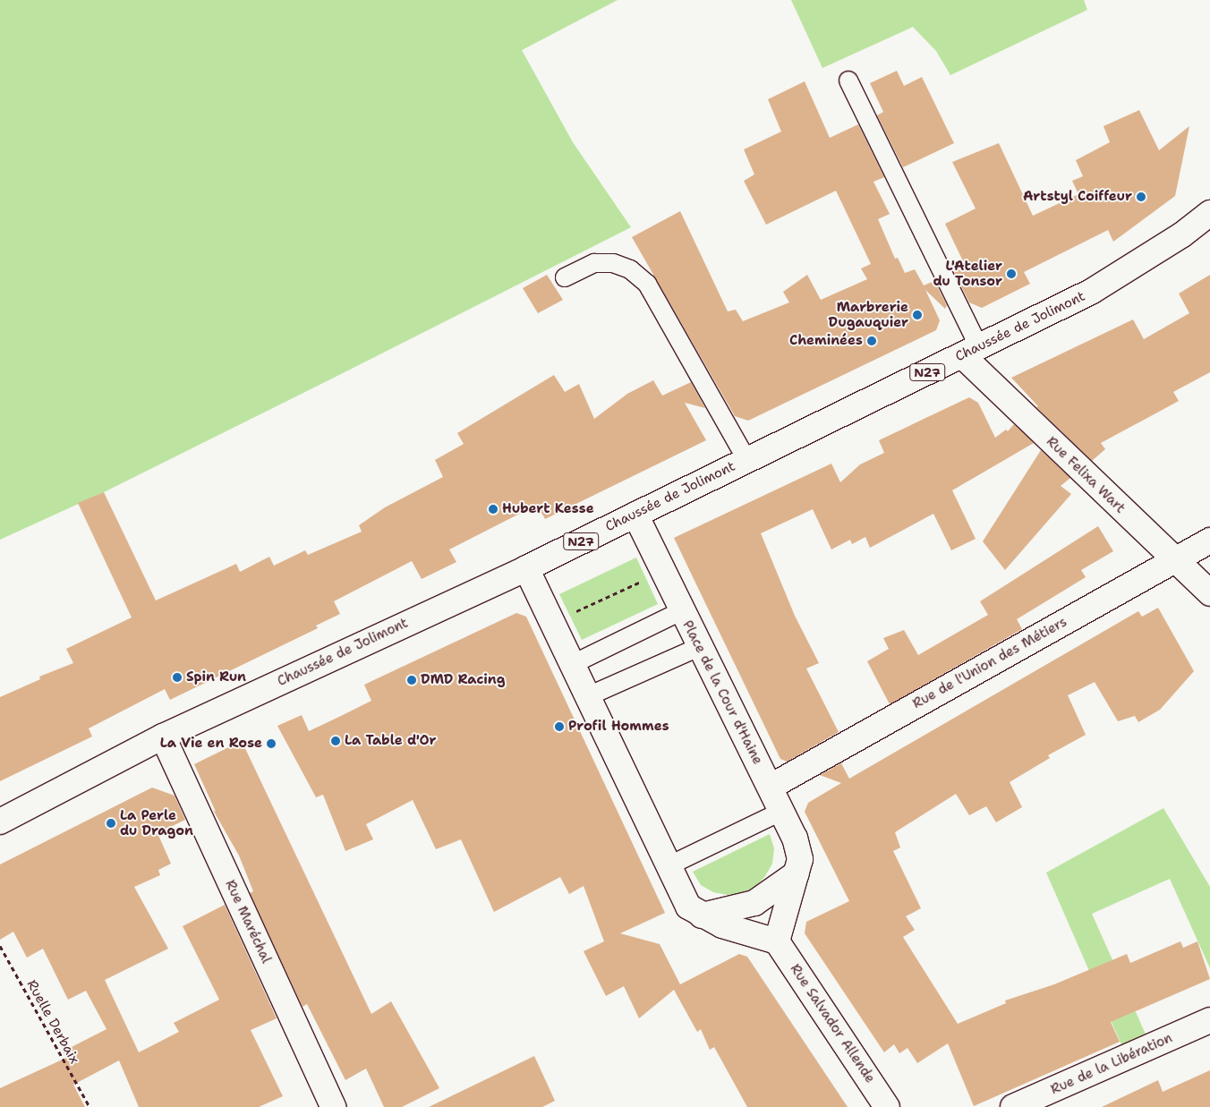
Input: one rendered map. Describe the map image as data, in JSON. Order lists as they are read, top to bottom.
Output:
{
  "streets": {
    "street": [
      "Chaussée de Jolimont",
      "N27",
      "Rue Felixa Wart",
      "Rue de l'Union des Métiers",
      "Place de la Cour d'Haine",
      "Rue Maréchal",
      "Rue Salvador Allende",
      "Rue de la Libération"
    ],
    "path": ["Ruelle Derbaix"]
  },
  "crossings": [
    ["Chaussée de Jolimont", "Rue Felixa Wart"],
    ["Chaussée de Jolimont", "Place de la Cour d'Haine"],
    ["Chaussée de Jolimont", "Rue Maréchal"],
    ["Rue Felixa Wart", "Rue de l'Union des Métiers"],
    ["Rue de l'Union des Métiers", "Place de la Cour d'Haine"],
    ["Place de la Cour d'Haine", "Rue Salvador Allende"]
  ],
  "places": [
    "Artstyl Coiffeur",
    "L'Atelier du Tonsor",
    "Marbrerie Dugauquier",
    "Cheminées",
    "Hubert Kesse",
    "Spin Run",
    "DMD Racing",
    "Profil Hommes",
    "La Table d'Or",
    "La Vie en Rose",
    "La Perle du Dragon"
  ]
}
